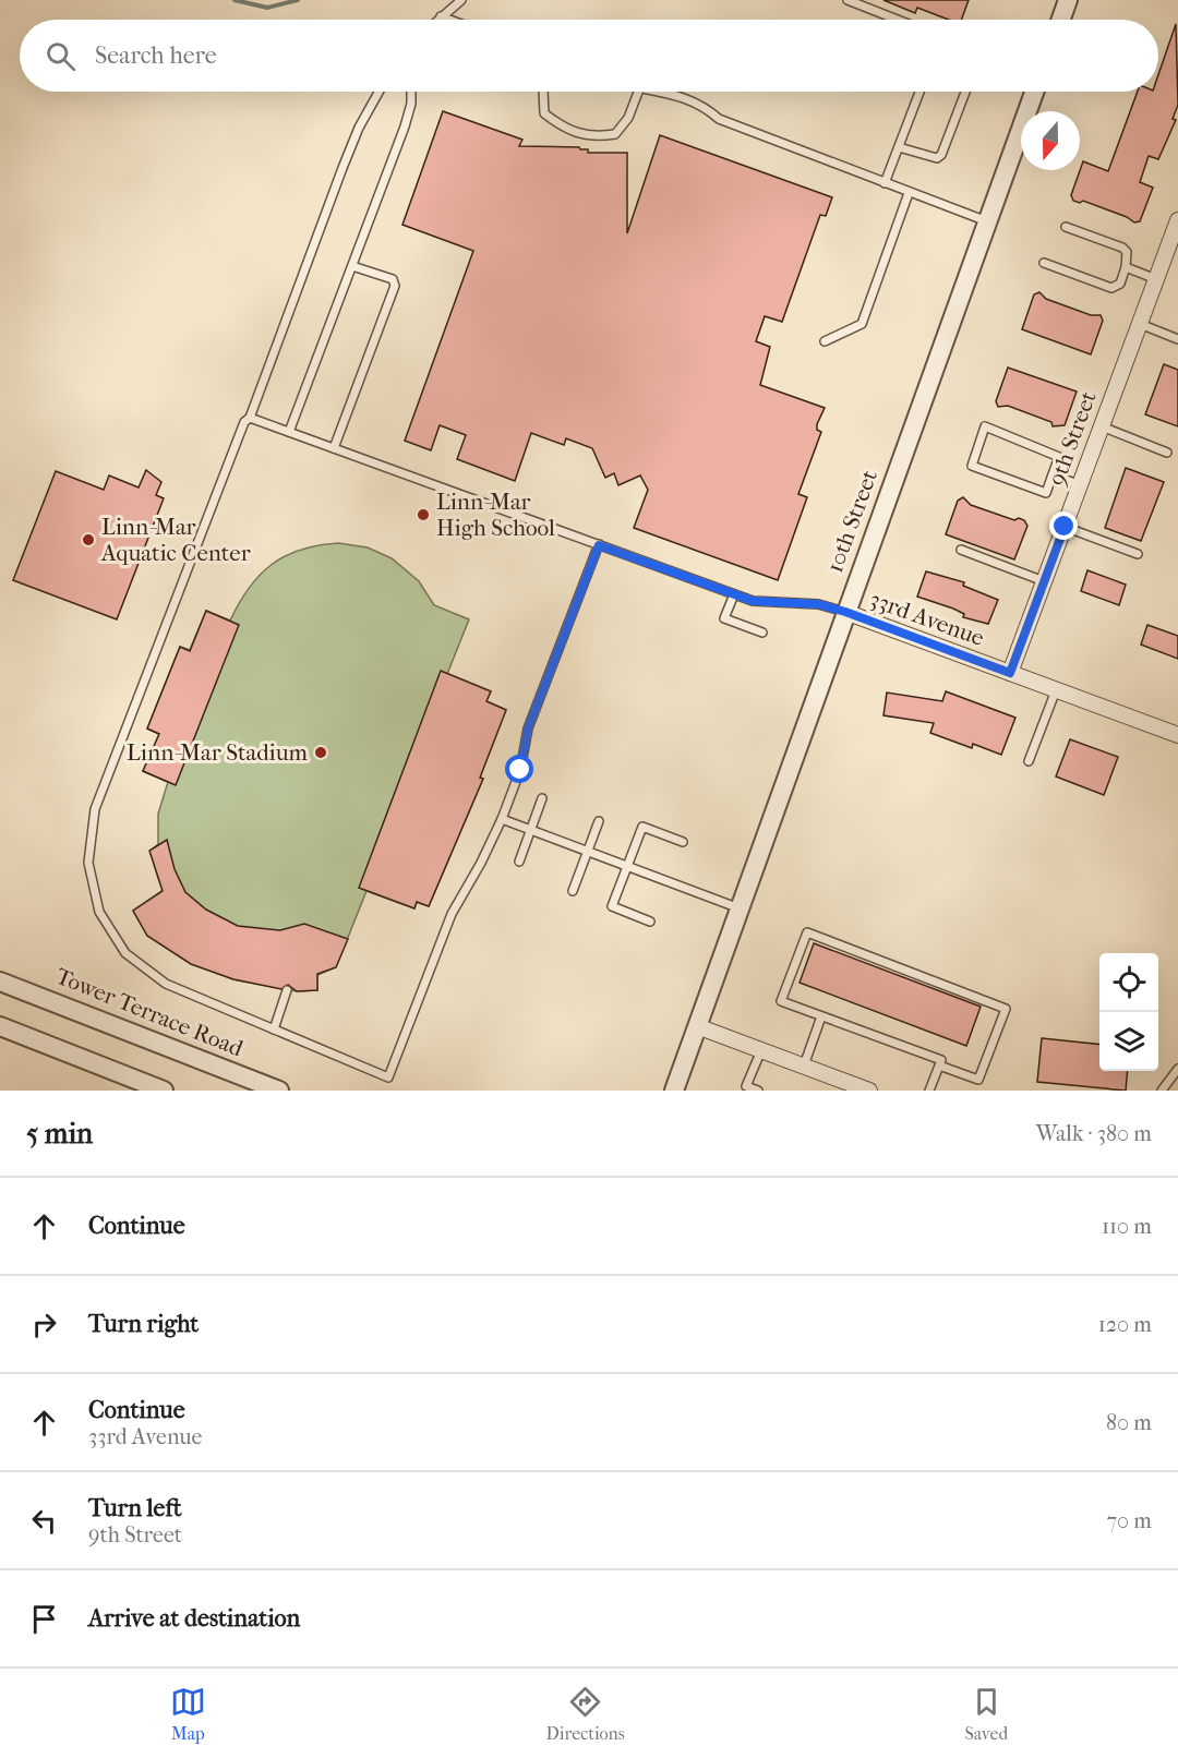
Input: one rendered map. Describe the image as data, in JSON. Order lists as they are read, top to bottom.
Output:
{
  "streets": {
    "street": [
      "9th Street",
      "10th Street",
      "33rd Avenue",
      "Tower Terrace Road"
    ]
  },
  "crossings": [
    ["9th Street", "33rd Avenue"],
    ["10th Street", "33rd Avenue"]
  ],
  "places": ["Linn-Mar High School", "Linn-Mar Aquatic Center", "Linn-Mar Stadium"],
  "north": "bottom",
  "page": {
    "search": "Search here",
    "heading": ["5 min", "Walk · 380 m"],
    "list": [
      ["Continue", "110 m"],
      ["Turn right", "120 m"],
      ["Continue", "33rd Avenue", "80 m"],
      ["Turn left", "9th Street", "70 m"],
      "Arrive at destination"
    ],
    "nav": ["Map", "Directions", "Saved"]
  }
}
